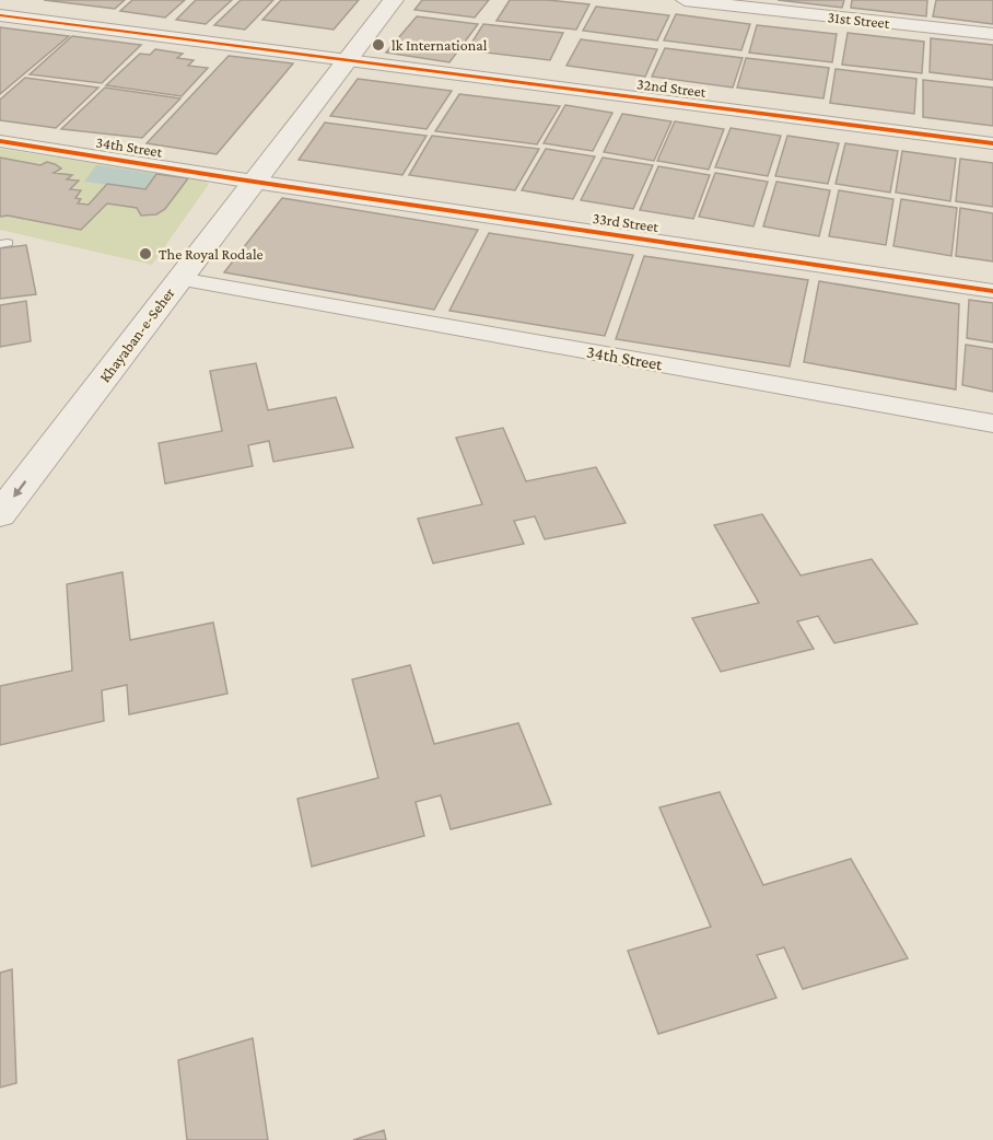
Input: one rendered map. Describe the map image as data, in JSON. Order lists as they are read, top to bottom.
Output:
{
  "streets": {
    "street": [
      "31st Street",
      "32nd Street",
      "34th Street",
      "33rd Street",
      "Khayaban-e-Seher"
    ]
  },
  "crossings": [
    ["32nd Street", "Khayaban-e-Seher"],
    ["34th Street", "33rd Street"],
    ["34th Street", "Khayaban-e-Seher"],
    ["33rd Street", "Khayaban-e-Seher"]
  ],
  "places": ["lk International", "The Royal Rodale"]
}
